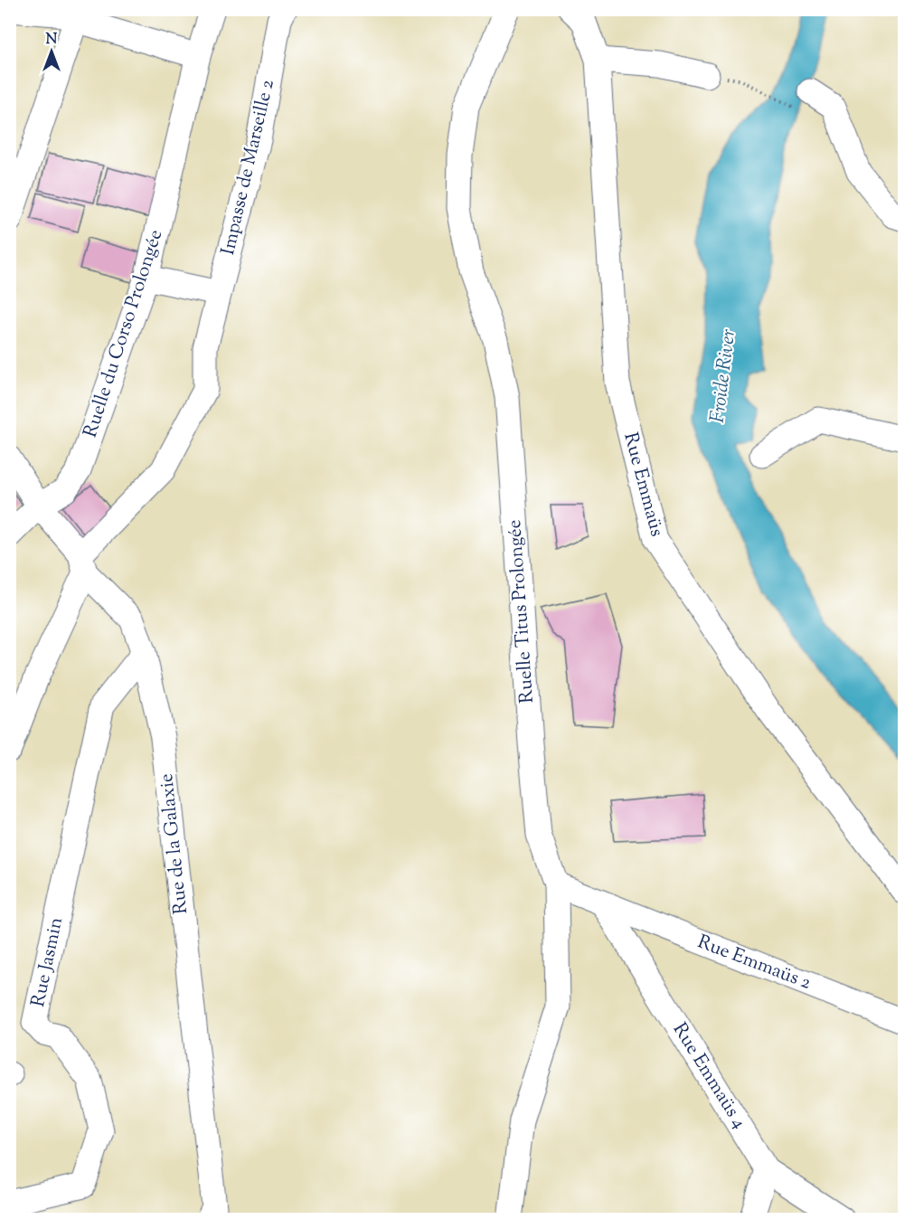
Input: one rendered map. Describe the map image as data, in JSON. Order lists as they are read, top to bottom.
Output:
{
  "streets": {
    "street": [
      "Impasse de Marseille 2",
      "Ruelle du Corso Prolongée",
      "Rue Emmaüs",
      "Ruelle Titus Prolongée",
      "Rue de la Galaxie",
      "Rue Jasmin",
      "Rue Emmaüs 2",
      "Rue Emmaüs 4"
    ]
  },
  "crossings": [
    ["Impasse de Marseille 2", "Rue de la Galaxie"],
    ["Ruelle du Corso Prolongée", "Rue de la Galaxie"],
    ["Ruelle Titus Prolongée", "Rue Emmaüs 2"],
    ["Rue de la Galaxie", "Rue Jasmin"],
    ["Rue Emmaüs 2", "Rue Emmaüs 4"]
  ],
  "water": ["Froide River"],
  "north": "top"
}
